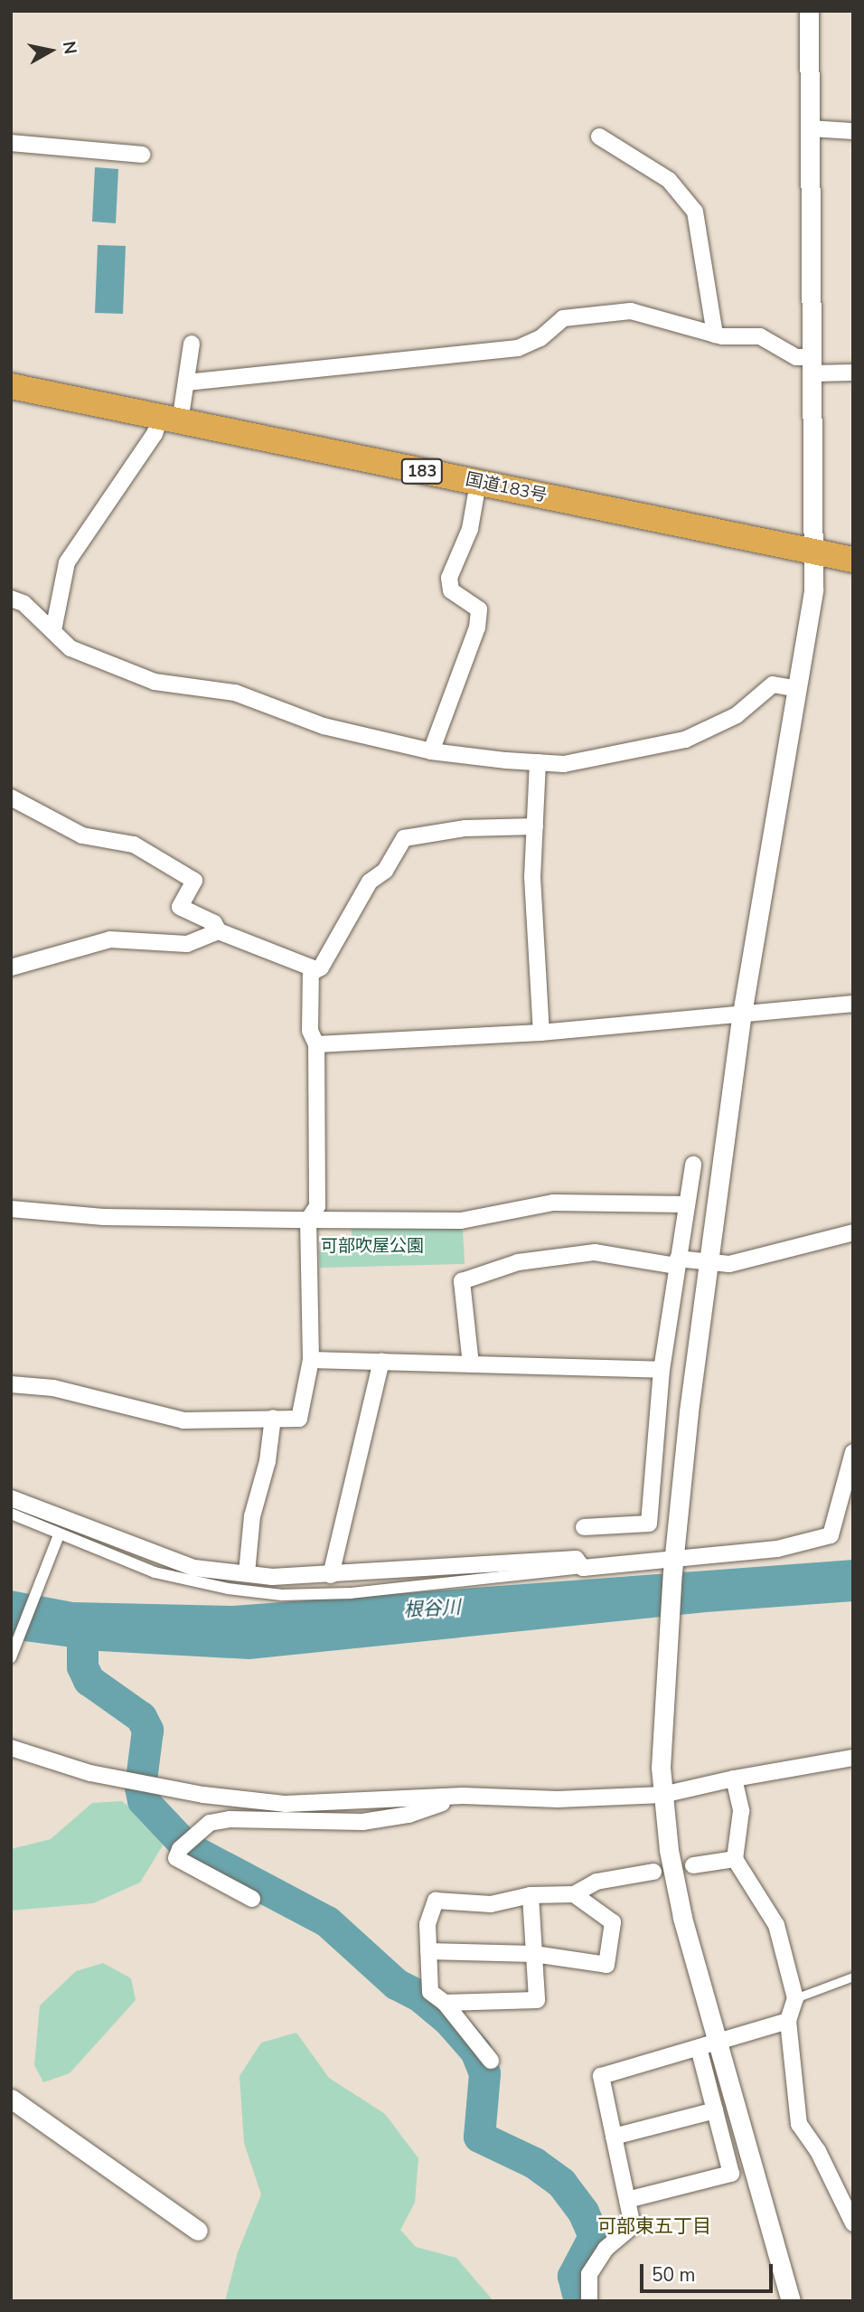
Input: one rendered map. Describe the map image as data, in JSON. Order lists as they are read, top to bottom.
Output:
{
  "streets": {
    "highway": ["183", "国道183号"]
  },
  "districts": ["可部東五丁目"],
  "water": ["根谷川"],
  "parks": ["可部吹屋公園"],
  "scale_bar": "50 m",
  "north": "right"
}
